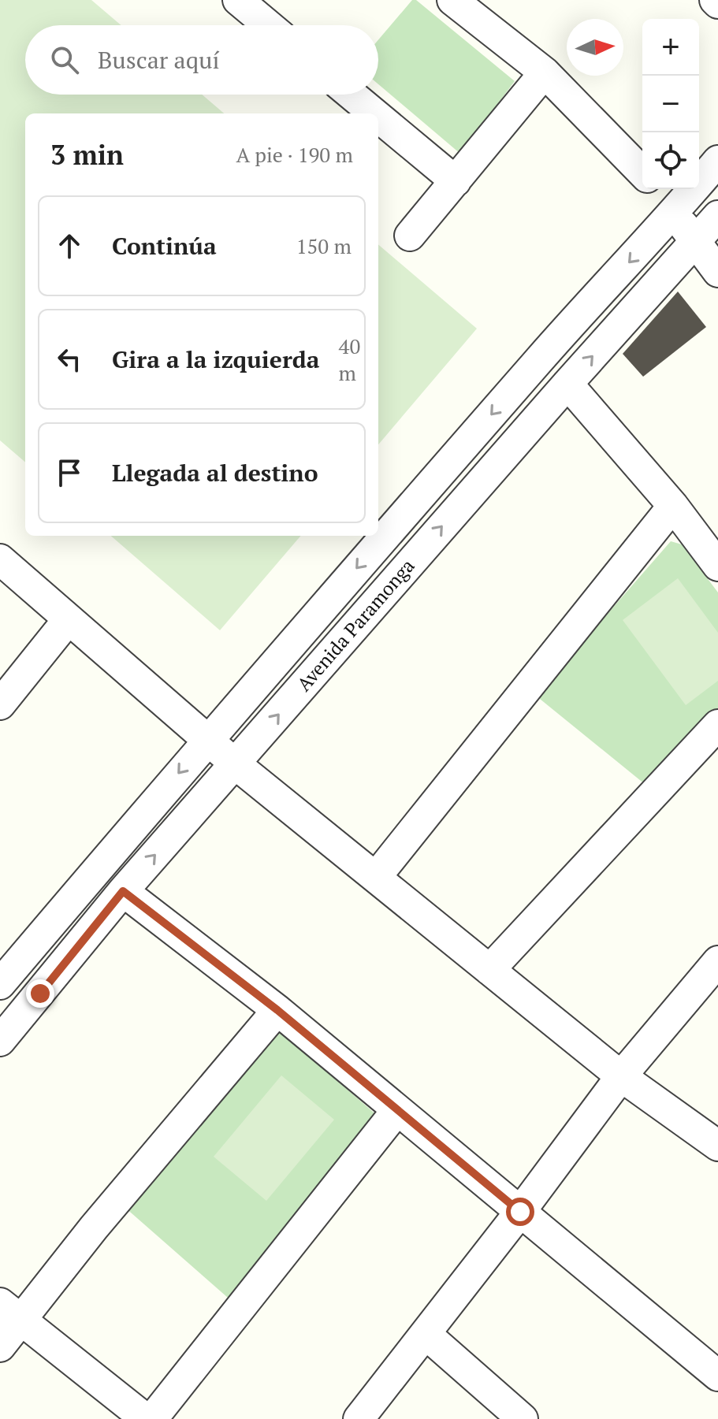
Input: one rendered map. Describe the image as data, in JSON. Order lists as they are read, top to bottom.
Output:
{
  "streets": {
    "street": ["Avenida Paramonga"]
  },
  "north": "right",
  "page": {
    "map_buttons": ["+", "−"],
    "search": "Buscar aquí",
    "heading": ["3 min", "A pie · 190 m"],
    "list": [
      ["Continúa", "150 m"],
      ["Gira a la izquierda", "40 m"],
      "Llegada al destino"
    ]
  }
}
